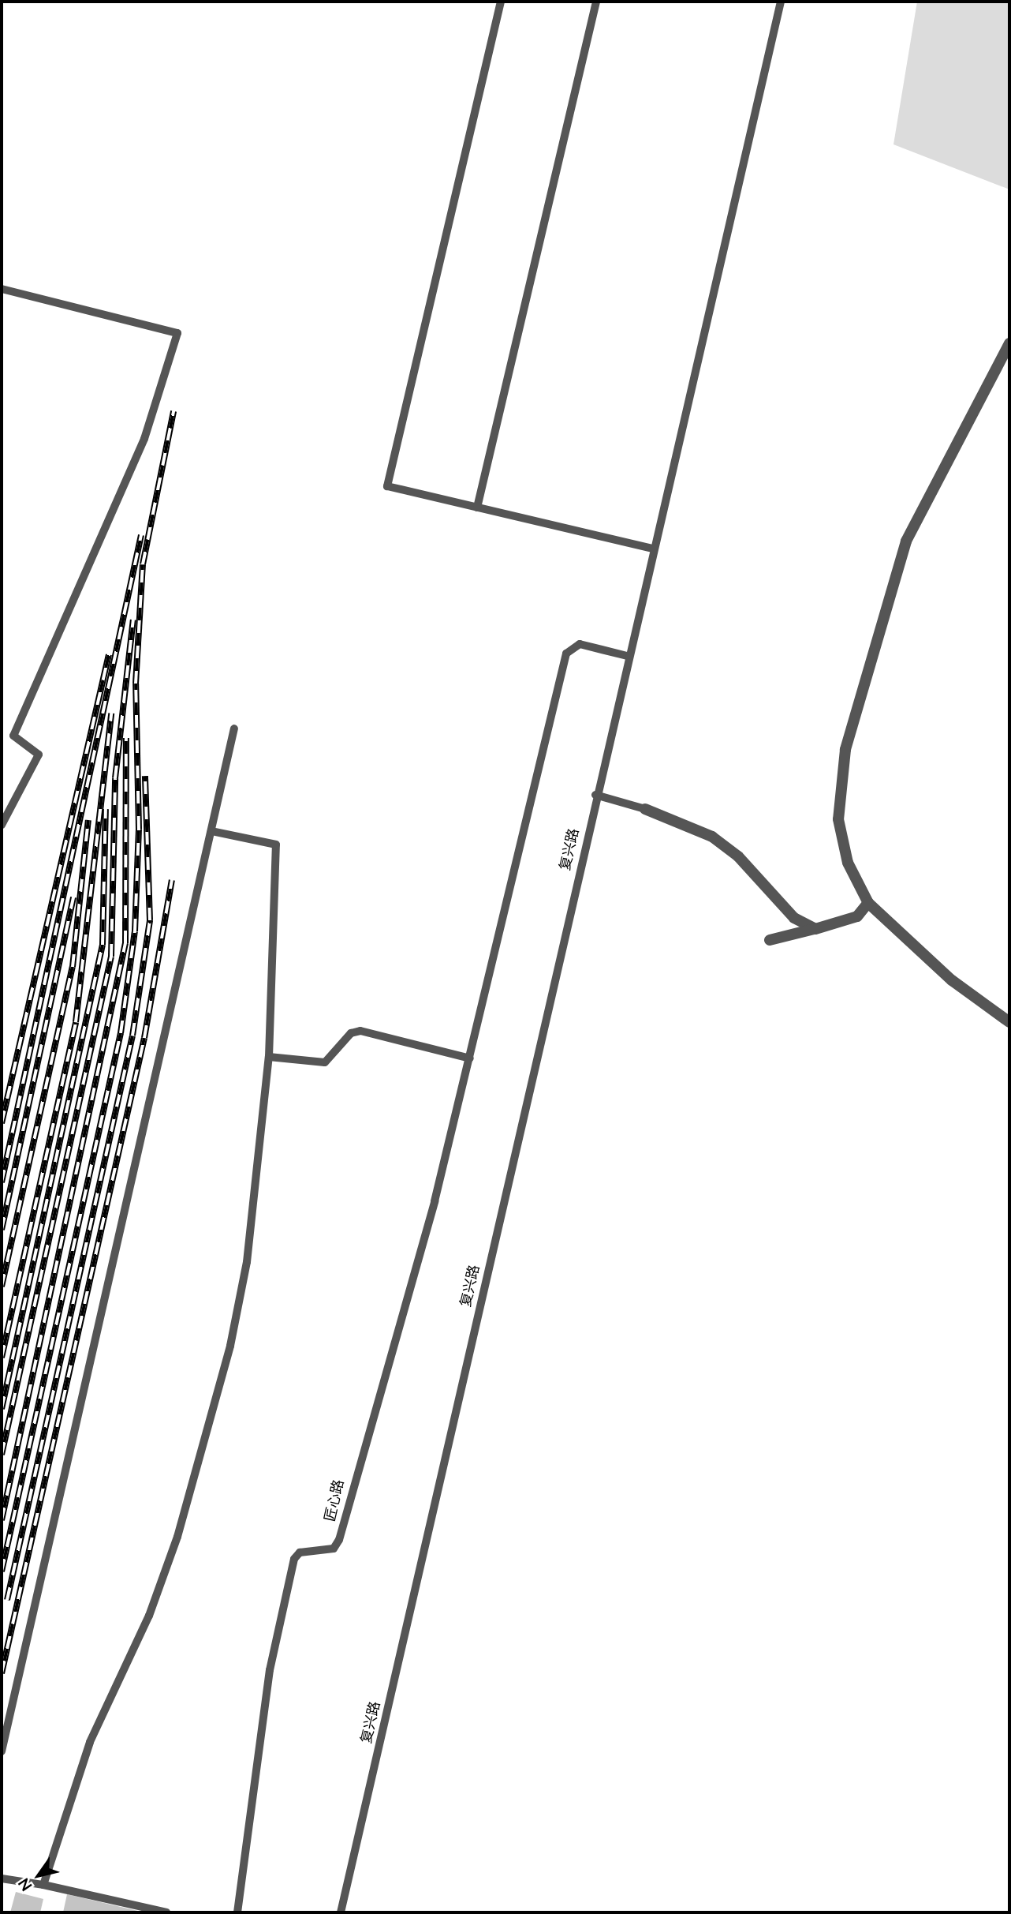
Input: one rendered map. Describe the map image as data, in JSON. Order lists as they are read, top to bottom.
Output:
{
  "streets": {
    "lane": ["复兴路", "匠心路"]
  },
  "north": "bottom left"
}
